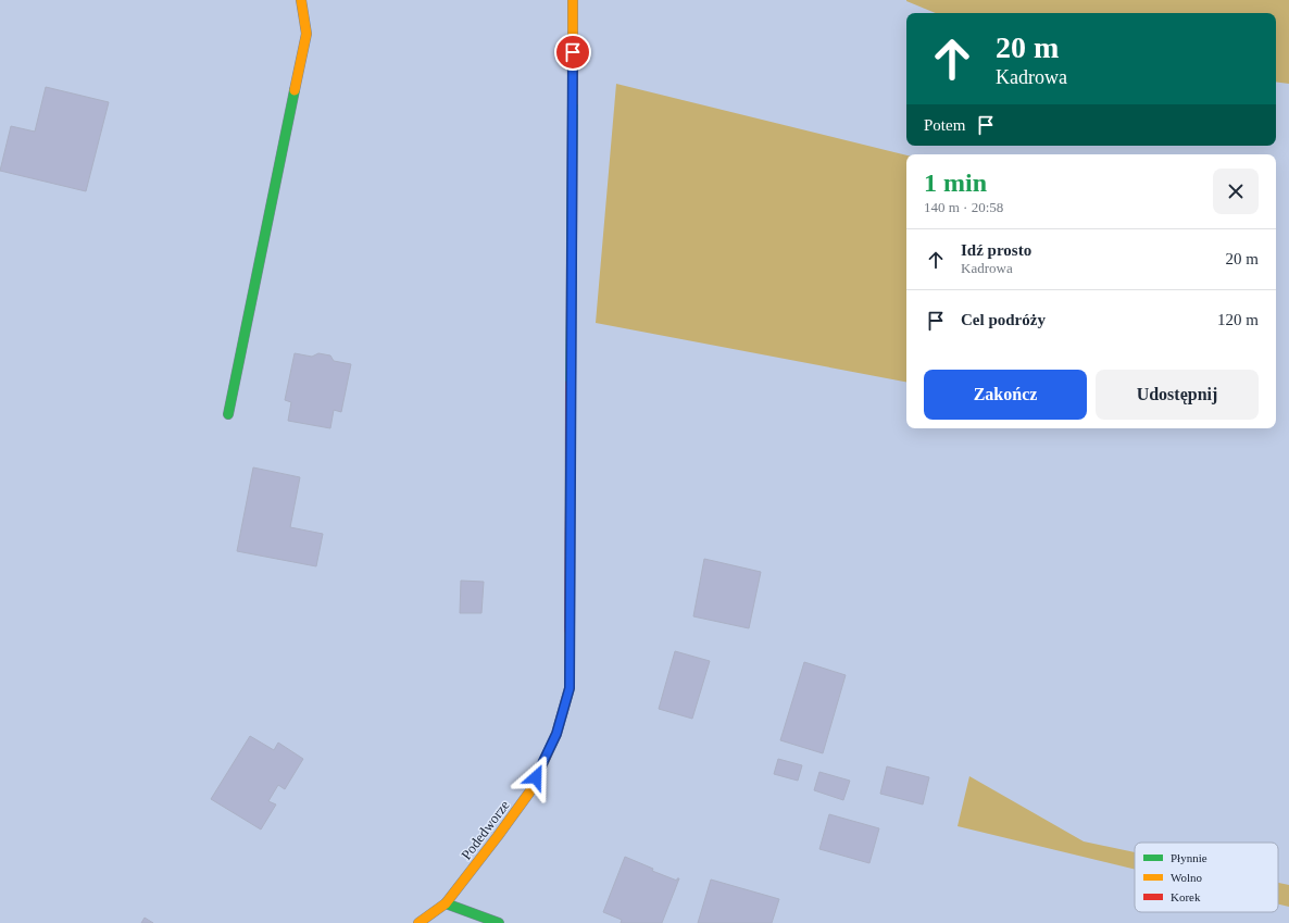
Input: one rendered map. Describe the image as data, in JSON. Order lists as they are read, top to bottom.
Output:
{
  "streets": {
    "street": ["Podedworze"]
  },
  "legend": ["Płynnie", "Wolno", "Korek"],
  "page": {
    "turn": ["20 m", "Kadrowa"],
    "then": "Potem",
    "heading": ["1 min", "140 m · 20:58"],
    "list": [
      {
        "name": "Idź prosto",
        "note": "Kadrowa",
        "value": "20 m"
      },
      {
        "name": "Cel podróży",
        "value": "120 m"
      }
    ],
    "buttons": ["Zakończ", "Udostępnij"]
  }
}
